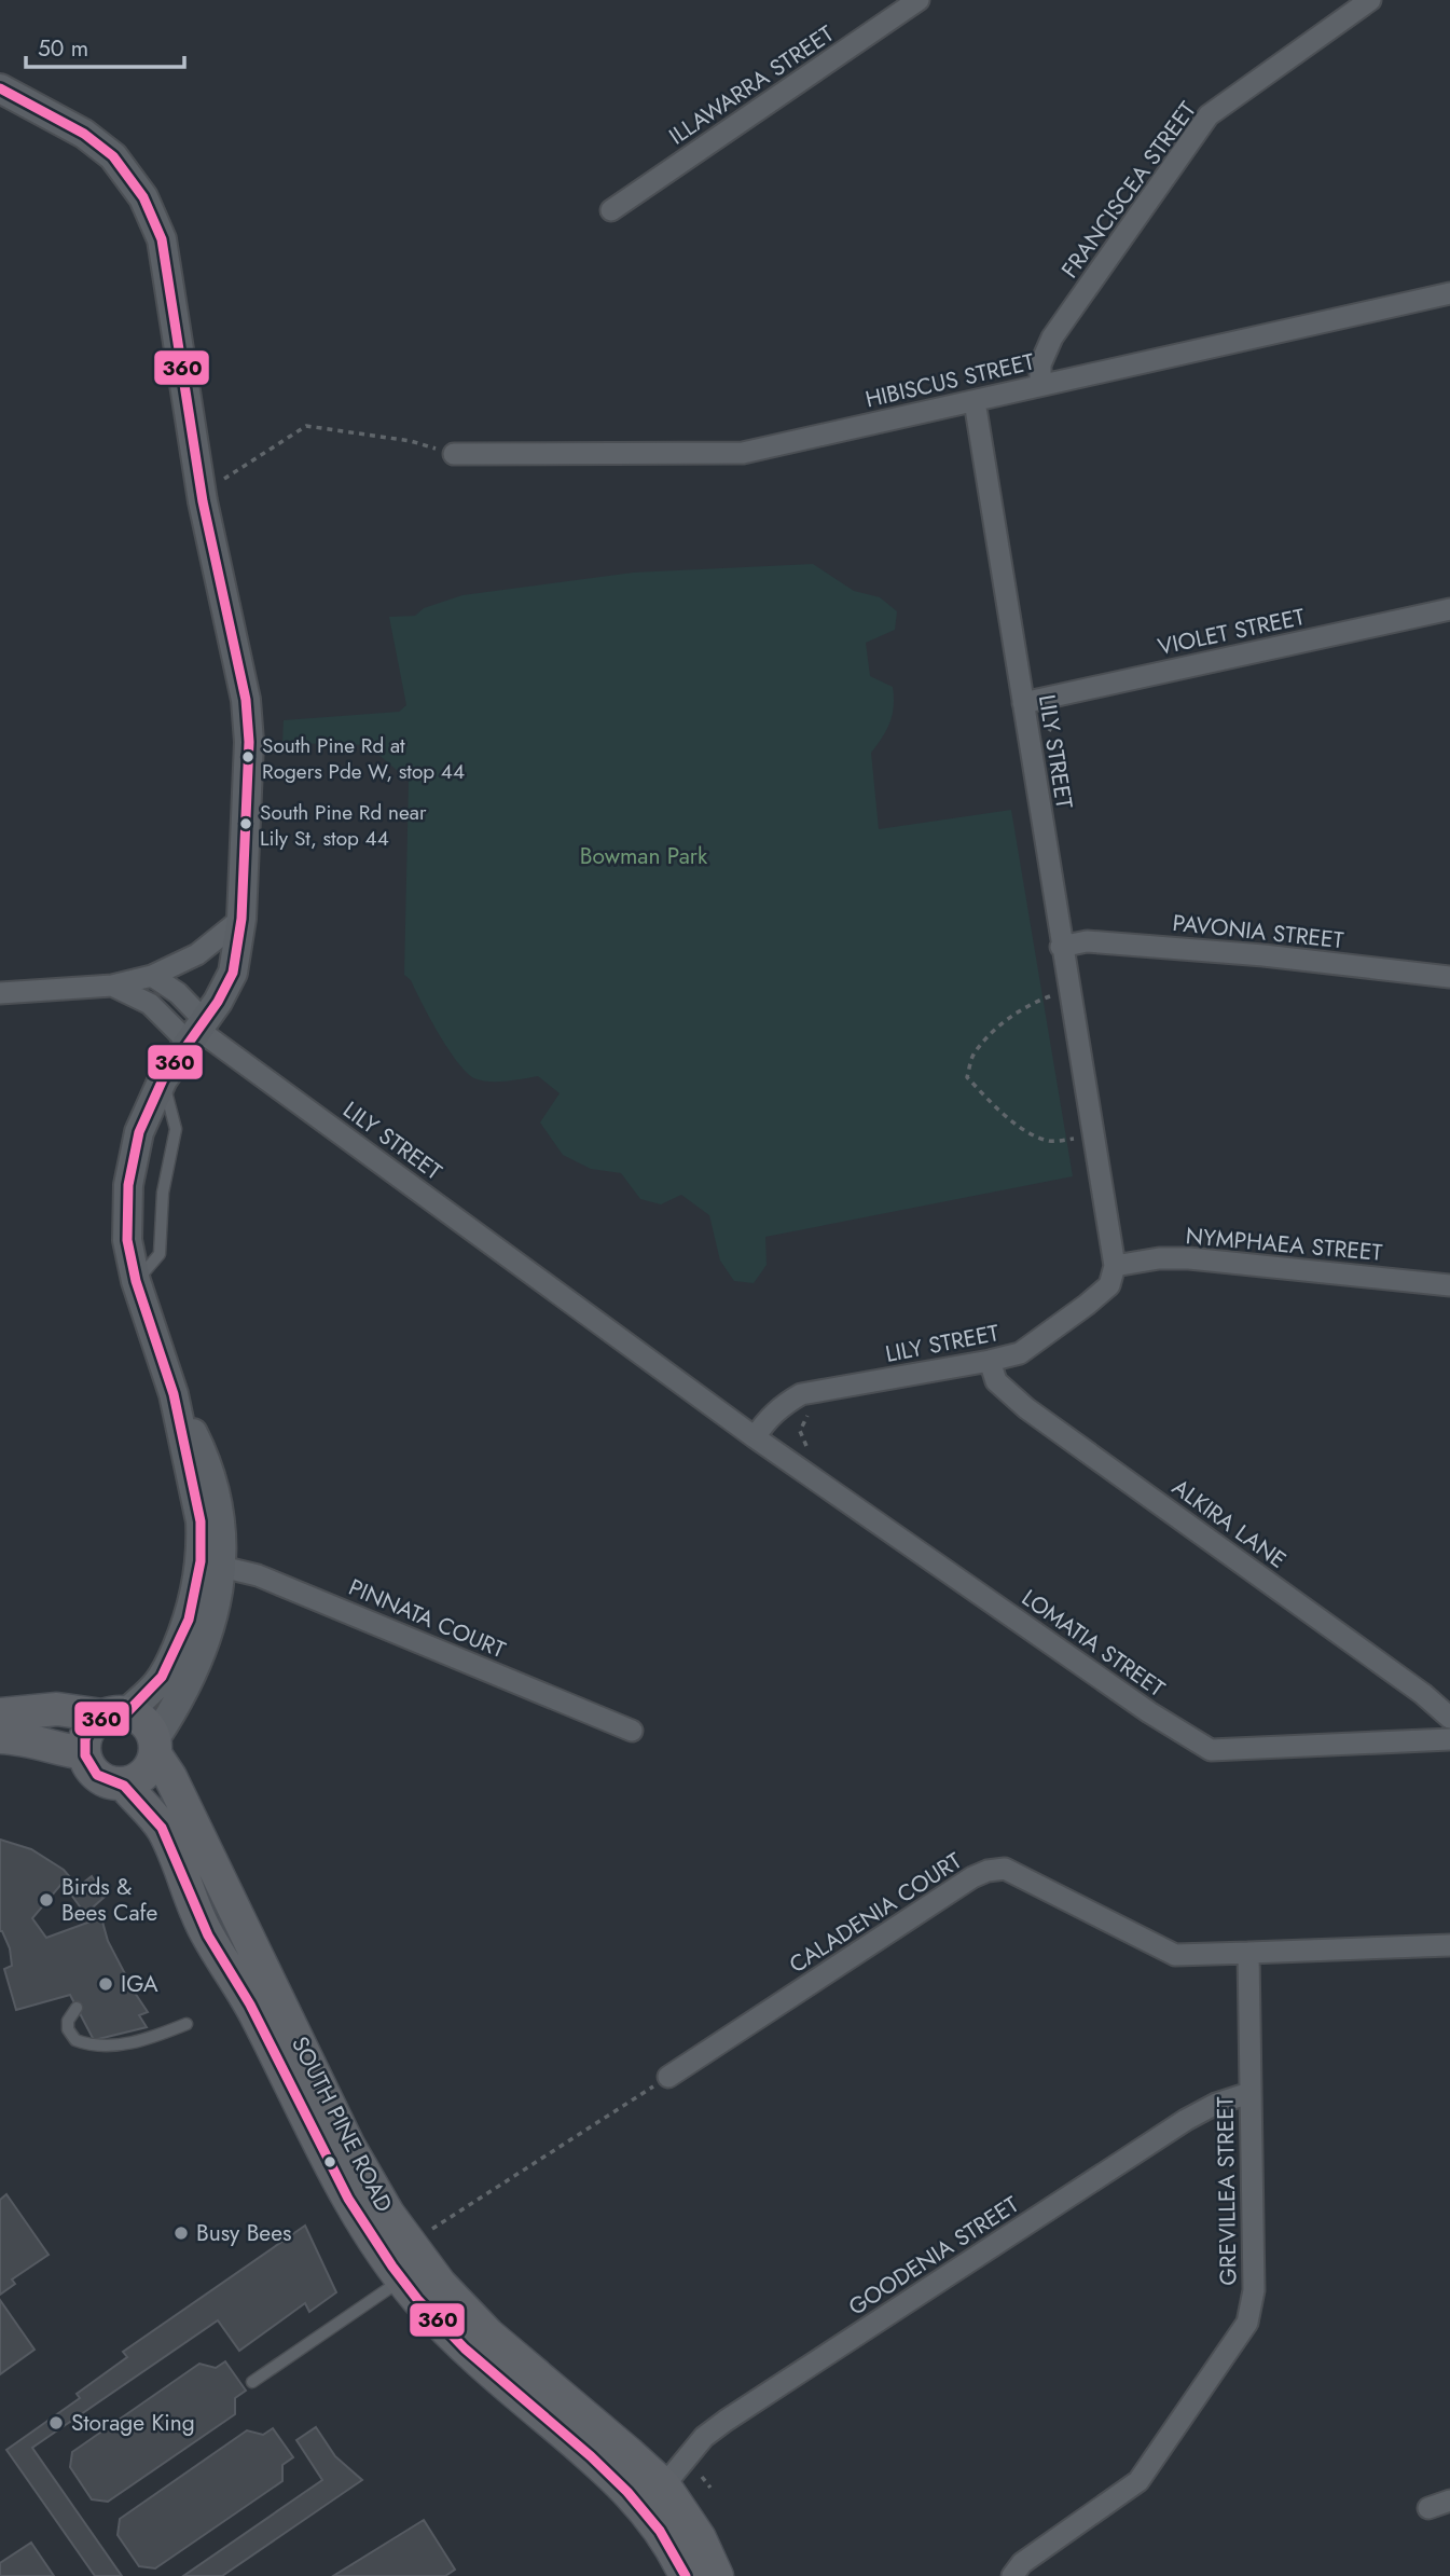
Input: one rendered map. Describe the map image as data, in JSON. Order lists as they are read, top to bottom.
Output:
{
  "streets": {
    "main road": ["SOUTH PINE ROAD"],
    "street": [
      "ILLAWARRA STREET",
      "FRANCISCEA STREET",
      "HIBISCUS STREET",
      "VIOLET STREET",
      "LILY STREET",
      "PAVONIA STREET",
      "NYMPHAEA STREET",
      "ALKIRA LANE",
      "PINNATA COURT",
      "LOMATIA STREET",
      "CALADENIA COURT",
      "GREVILLEA STREET",
      "GOODENIA STREET"
    ]
  },
  "crossings": [
    ["FRANCISCEA STREET", "HIBISCUS STREET"],
    ["HIBISCUS STREET", "LILY STREET"],
    ["VIOLET STREET", "LILY STREET"],
    ["LILY STREET", "PAVONIA STREET"],
    ["LILY STREET", "NYMPHAEA STREET"],
    ["LILY STREET", "ALKIRA LANE"],
    ["LILY STREET", "LOMATIA STREET"],
    ["CALADENIA COURT", "GREVILLEA STREET"],
    ["SOUTH PINE ROAD", "GOODENIA STREET"],
    ["GREVILLEA STREET", "GOODENIA STREET"]
  ],
  "parks": ["Bowman Park"],
  "places": [
    "South Pine Rd at Rogers Pde W, stop 44",
    "South Pine Rd near Lily St, stop 44",
    "Birds & Bees Cafe",
    "IGA",
    "Busy Bees",
    "Storage King"
  ],
  "lines": ["transit line 360"],
  "scale_bar": "50 m"
}
